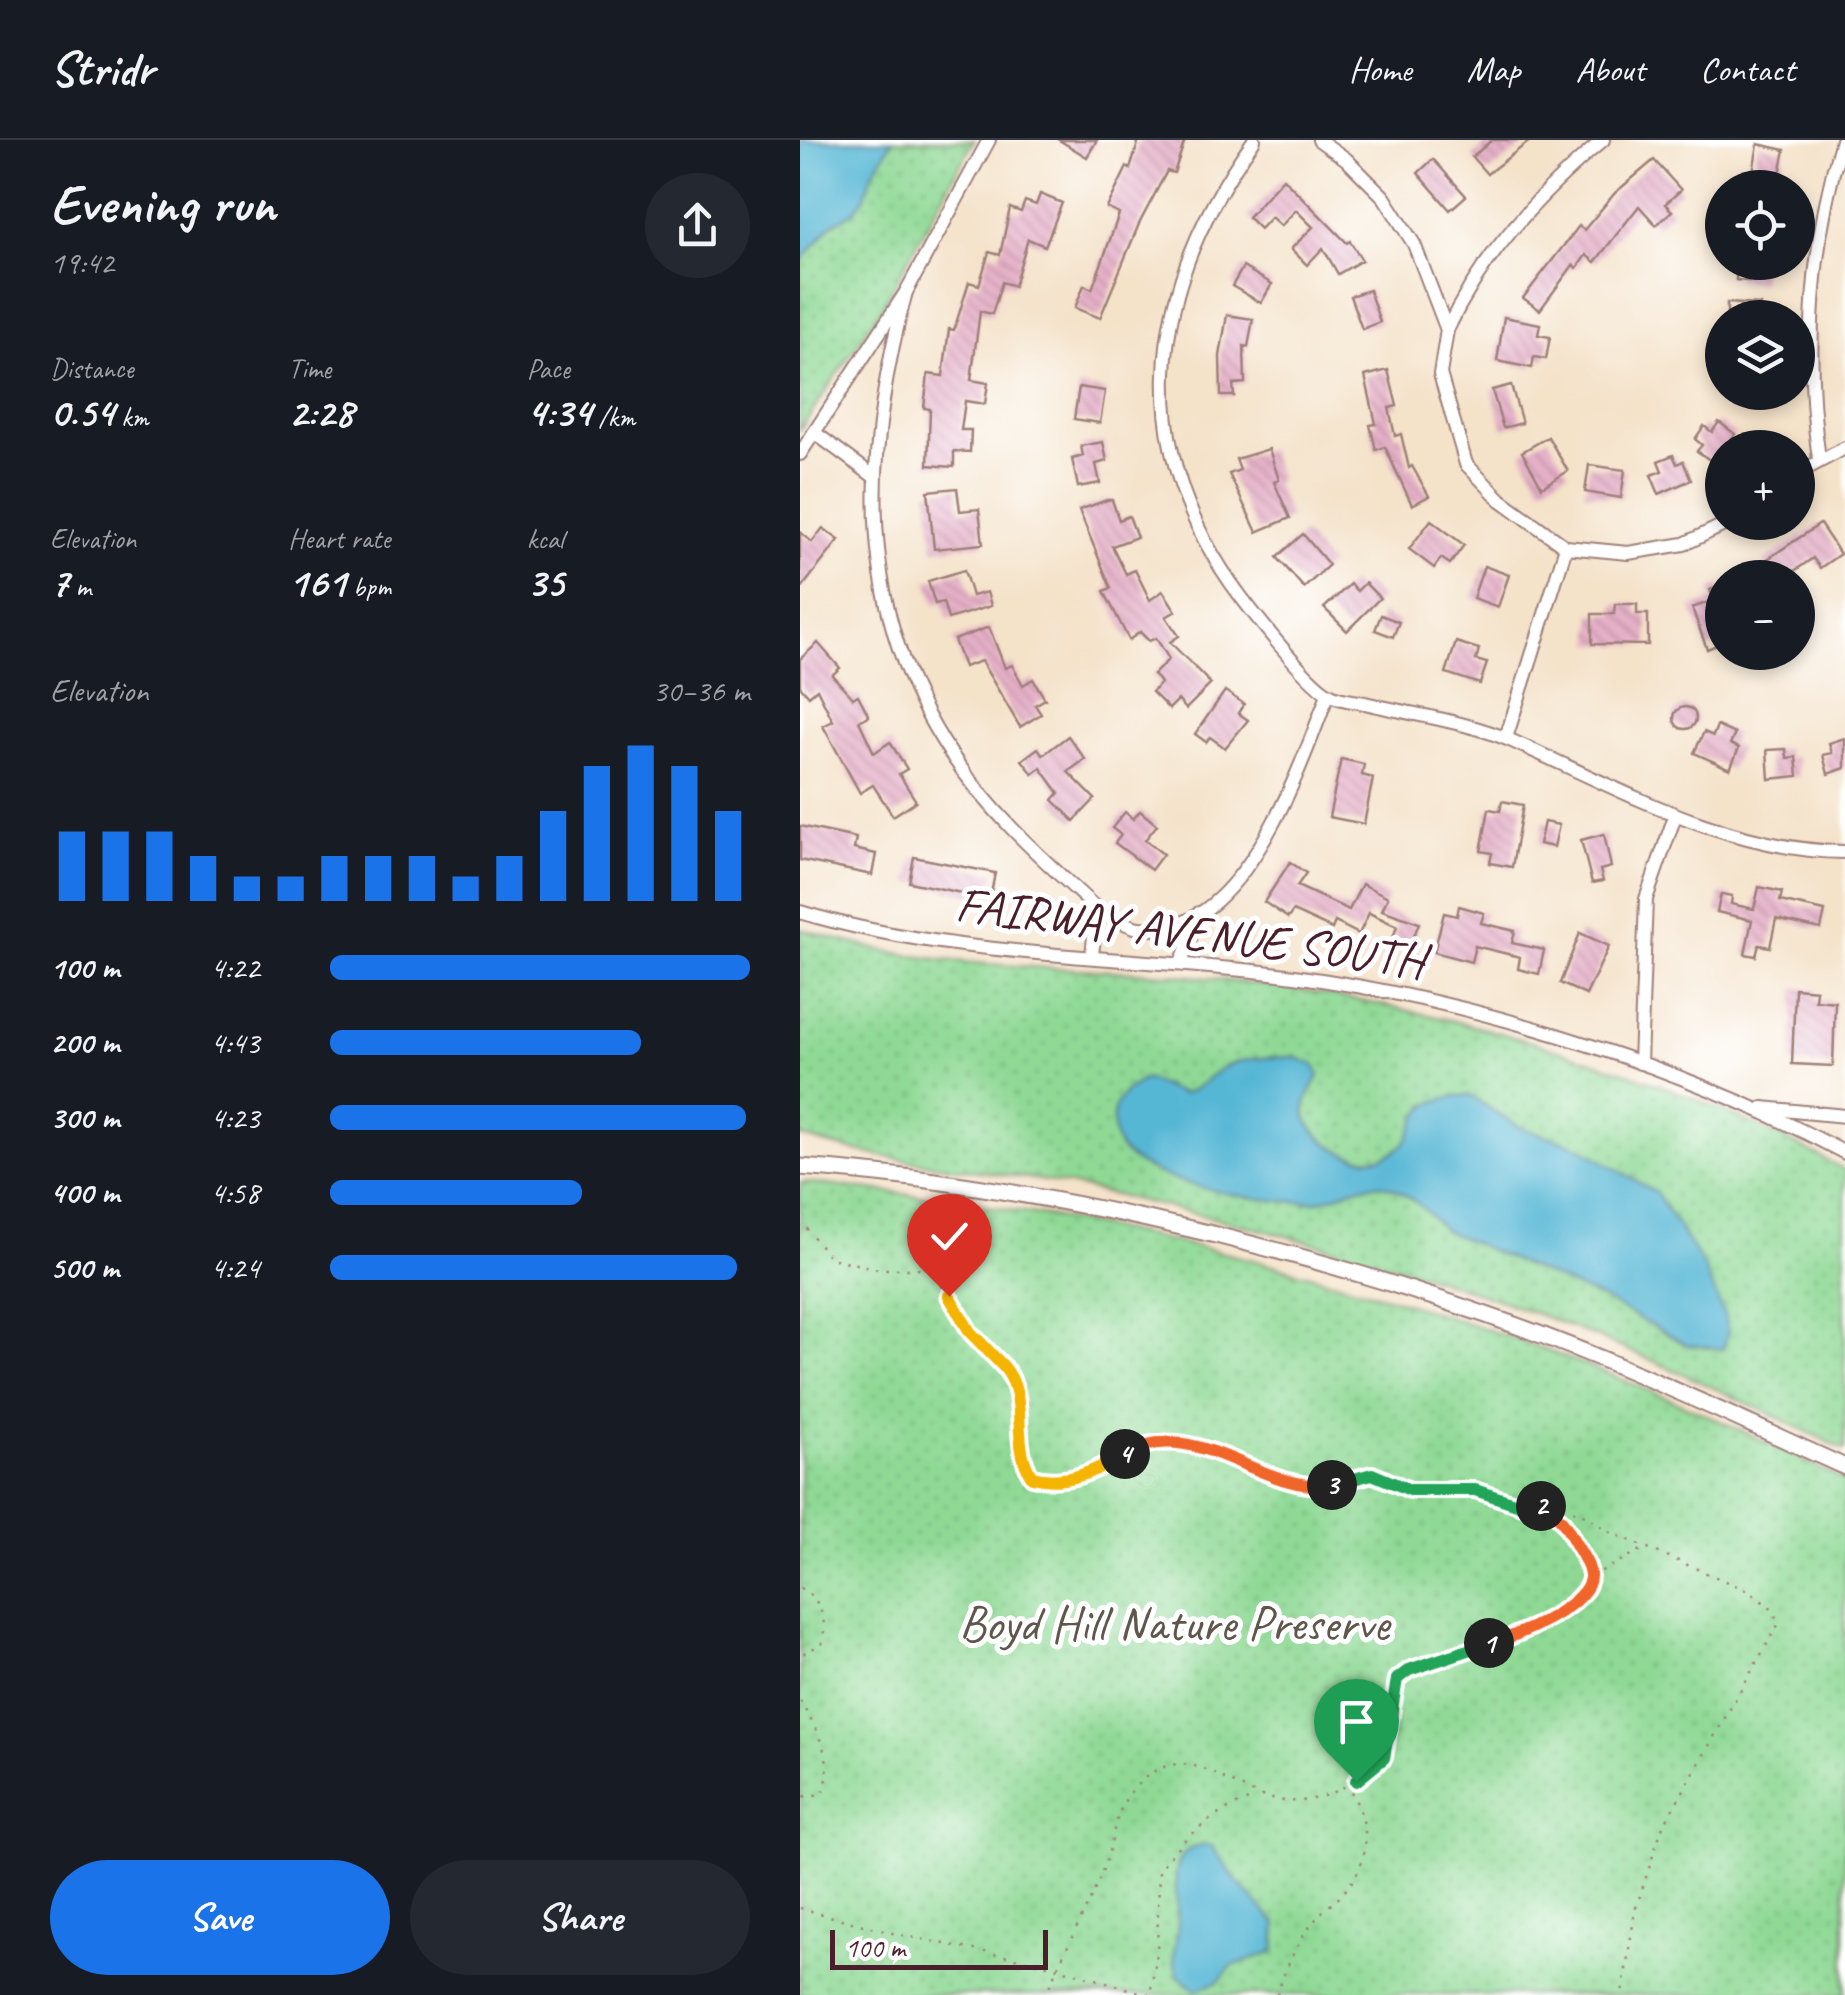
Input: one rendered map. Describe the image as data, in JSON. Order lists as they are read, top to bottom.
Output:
{
  "streets": {
    "street": ["FAIRWAY AVENUE SOUTH"]
  },
  "parks": ["Boyd Hill Nature Preserve"],
  "scale_bar": "100 m",
  "page": {
    "header": "Stridr",
    "nav": [
      "Home",
      "Map",
      "About",
      "Contact"
    ],
    "heading": ["Evening run", "19:42"],
    "map_buttons": ["+", "−"],
    "stats": [
      ["Distance", "0.54 km"],
      ["Time", "2:28"],
      ["Pace", "4:34 /km"],
      ["Elevation", "7 m"],
      ["Heart rate", "161 bpm"],
      ["kcal", "35"]
    ],
    "chart": ["Elevation", "30–36 m"],
    "list": [
      {
        "name": "100 m",
        "note": "4:22"
      },
      {
        "name": "200 m",
        "note": "4:43"
      },
      {
        "name": "300 m",
        "note": "4:23"
      },
      {
        "name": "400 m",
        "note": "4:58"
      },
      {
        "name": "500 m",
        "note": "4:24"
      }
    ],
    "pins": [
      "4",
      "3",
      "2",
      "1"
    ],
    "buttons": ["Save", "Share"],
    "scale": "100 m"
  }
}
